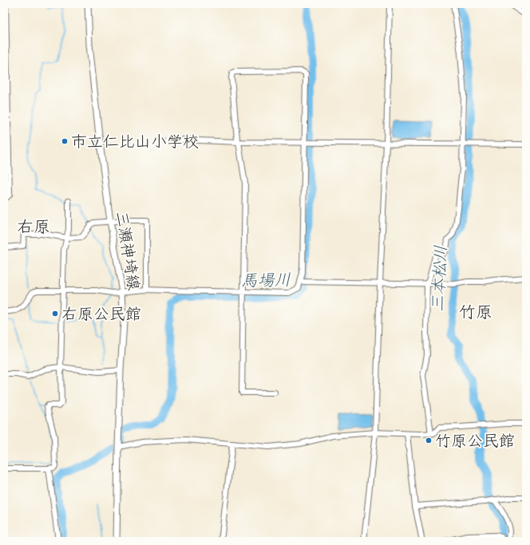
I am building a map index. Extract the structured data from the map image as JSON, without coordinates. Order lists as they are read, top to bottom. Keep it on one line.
{"streets":{"main road":["三瀬神埼線"]},"districts":["右原","竹原"],"water":["三本松川","馬場川"],"places":["市立仁比山小学校","右原公民館","竹原公民館"]}
